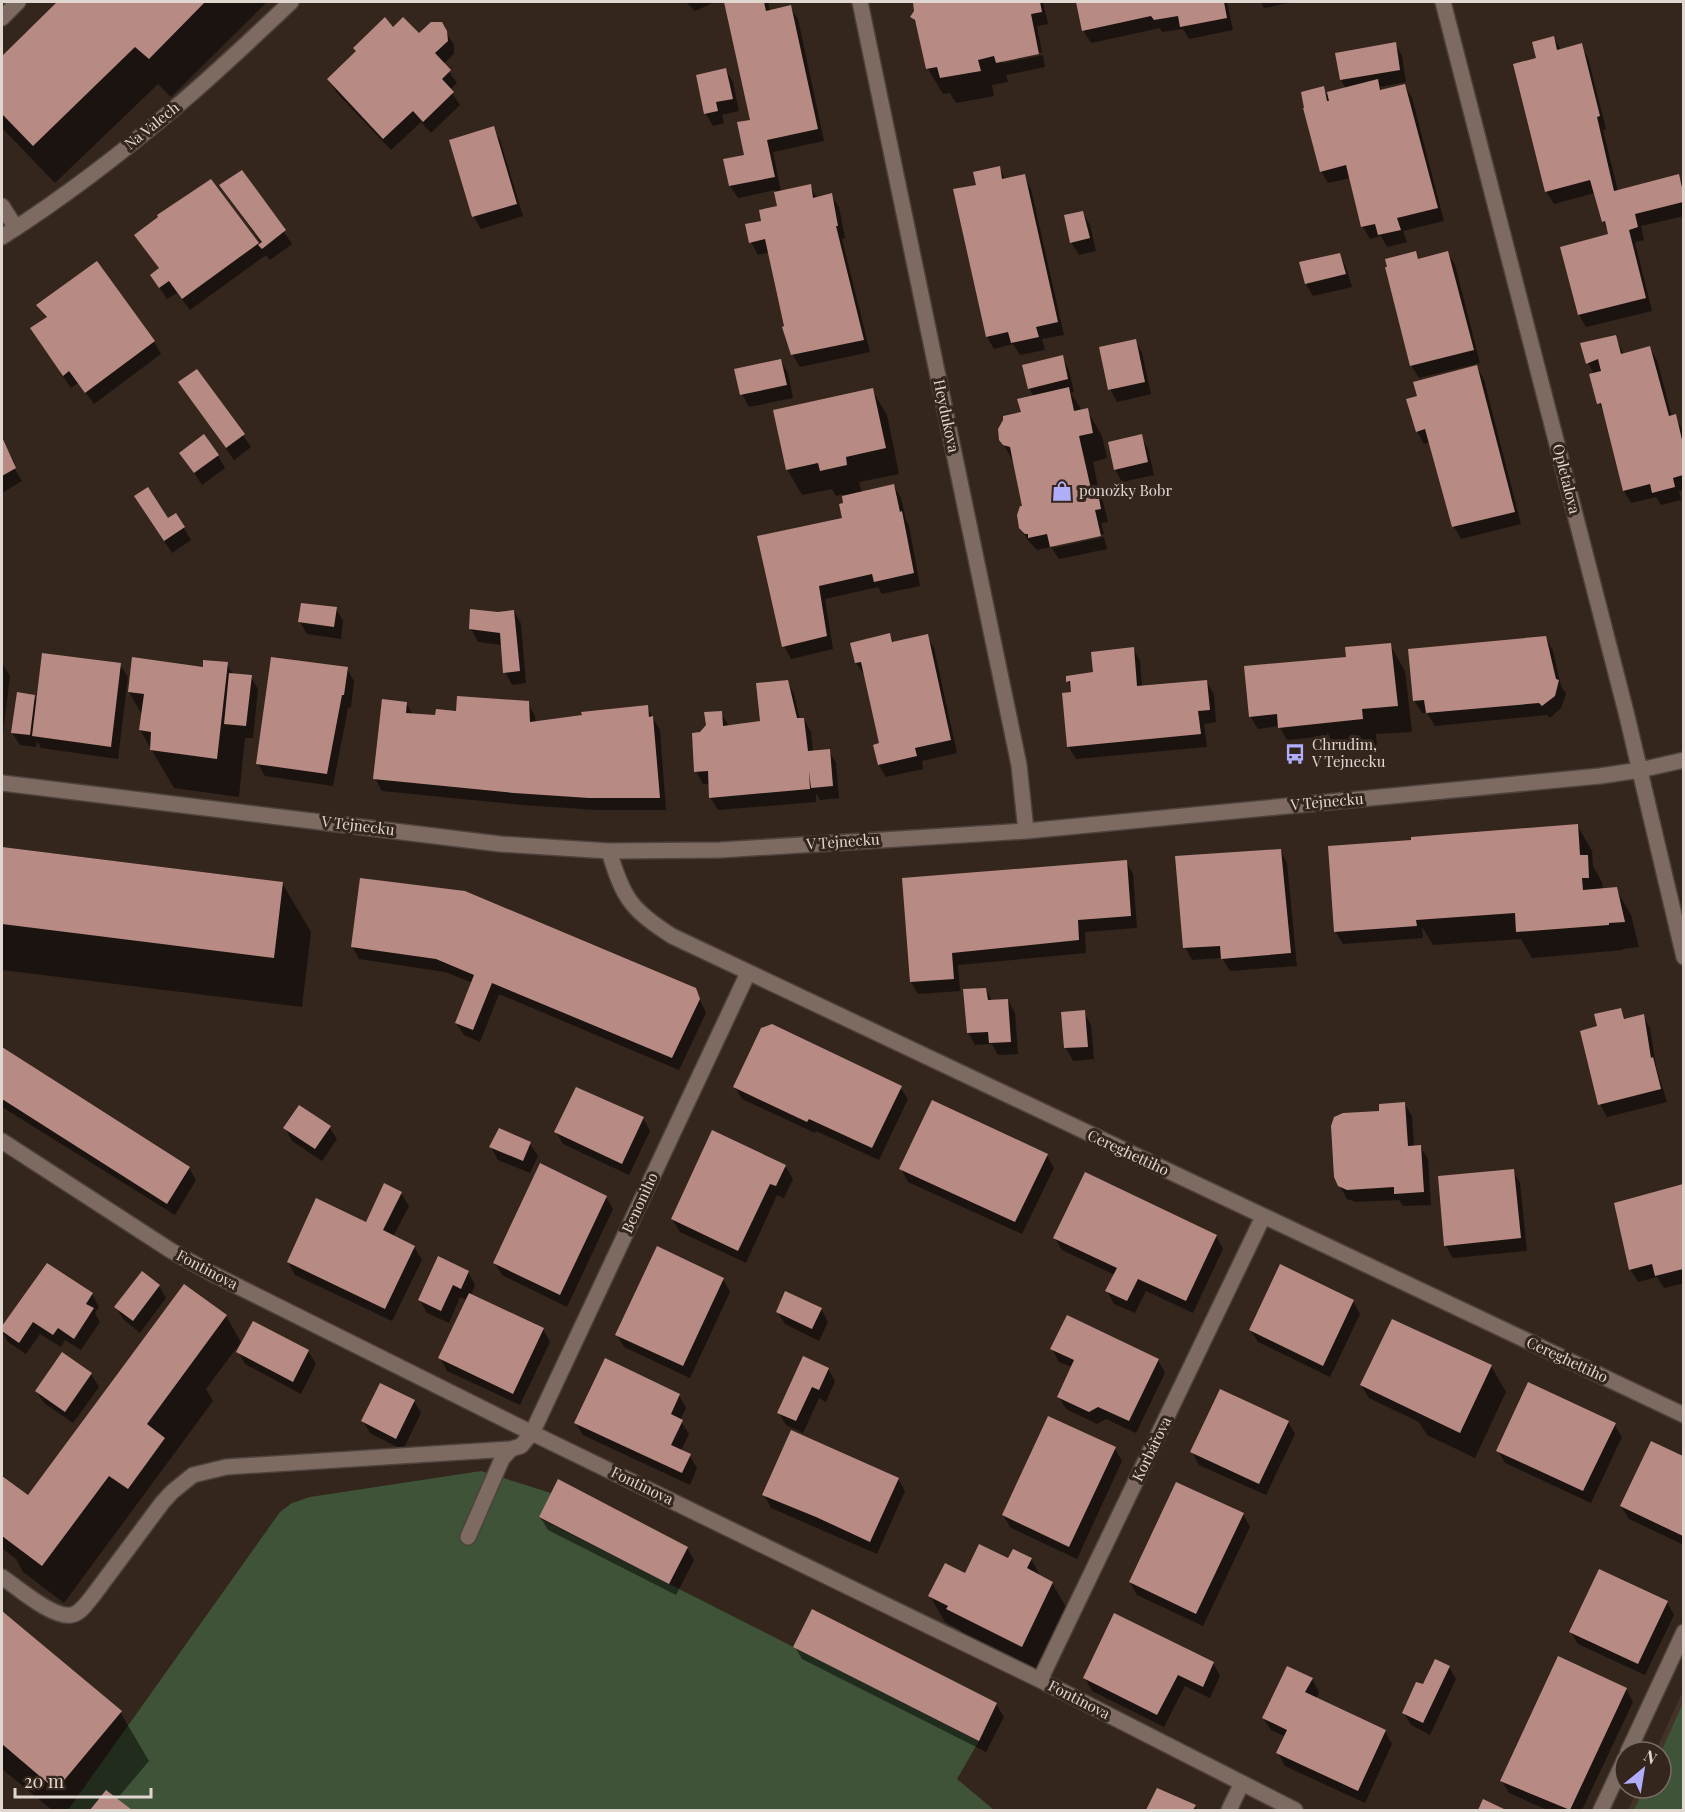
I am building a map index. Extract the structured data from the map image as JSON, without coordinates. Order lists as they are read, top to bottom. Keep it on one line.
{"streets":{"street":["Na Valech","Heydukova","Opletalova","V Tejnecku","Cereghettiho","Benoniho","Fontinova","Korbářova"]},"crossings":[["Heydukova","V Tejnecku"],["Opletalova","V Tejnecku"],["V Tejnecku","Cereghettiho"],["Cereghettiho","Benoniho"],["Cereghettiho","Korbářova"],["Benoniho","Fontinova"],["Fontinova","Korbářova"]],"places":{"shop":["ponožky Bobr"],"bus stop":["Chrudim, V Tejnecku"]},"scale_bar":"20 m","north":"top right"}
